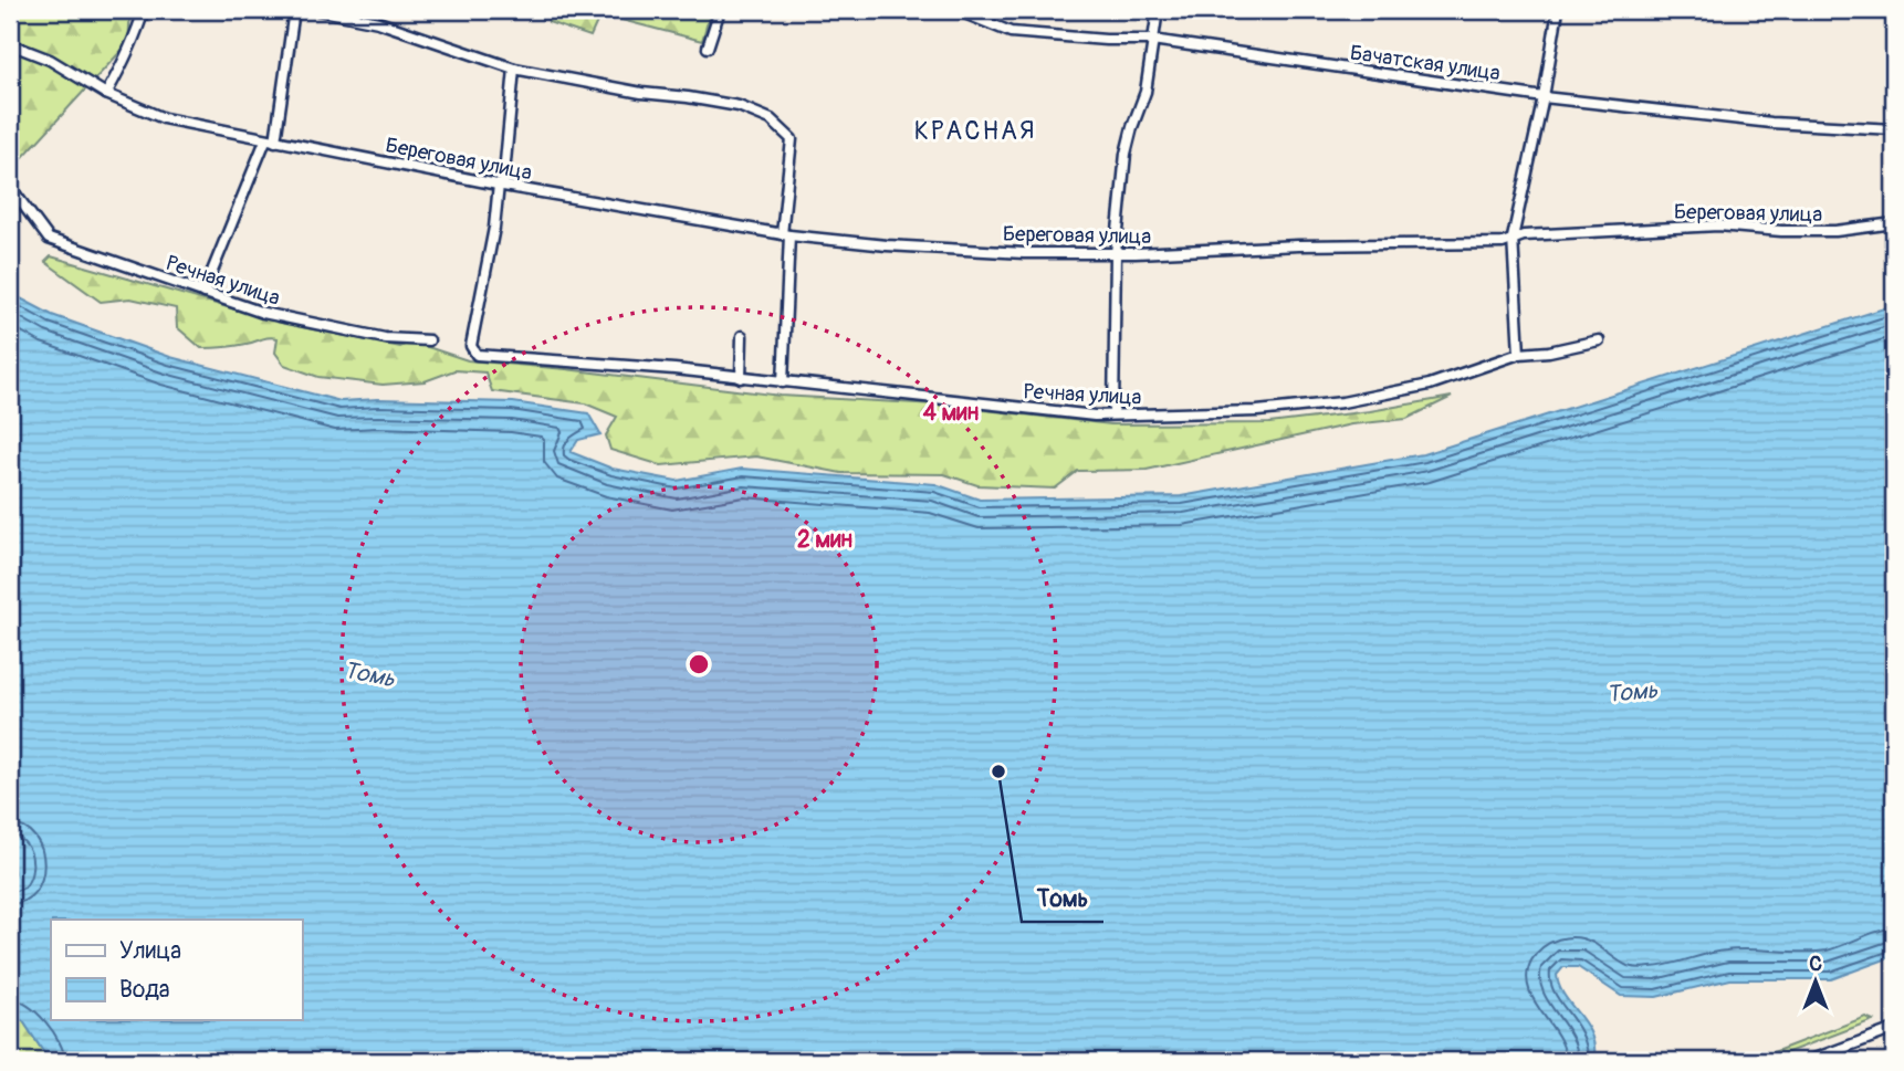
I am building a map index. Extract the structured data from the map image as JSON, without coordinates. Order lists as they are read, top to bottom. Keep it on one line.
{"streets":{"street":["Бачатская улица","Береговая улица","Речная улица"]},"crossings":[["Береговая улица","Речная улица"]],"districts":["КРАСНАЯ"],"water":["Томь"],"places":["Томь"],"legend":["Улица","Вода"],"north":"top","rings":["4 мин","2 мин"]}
